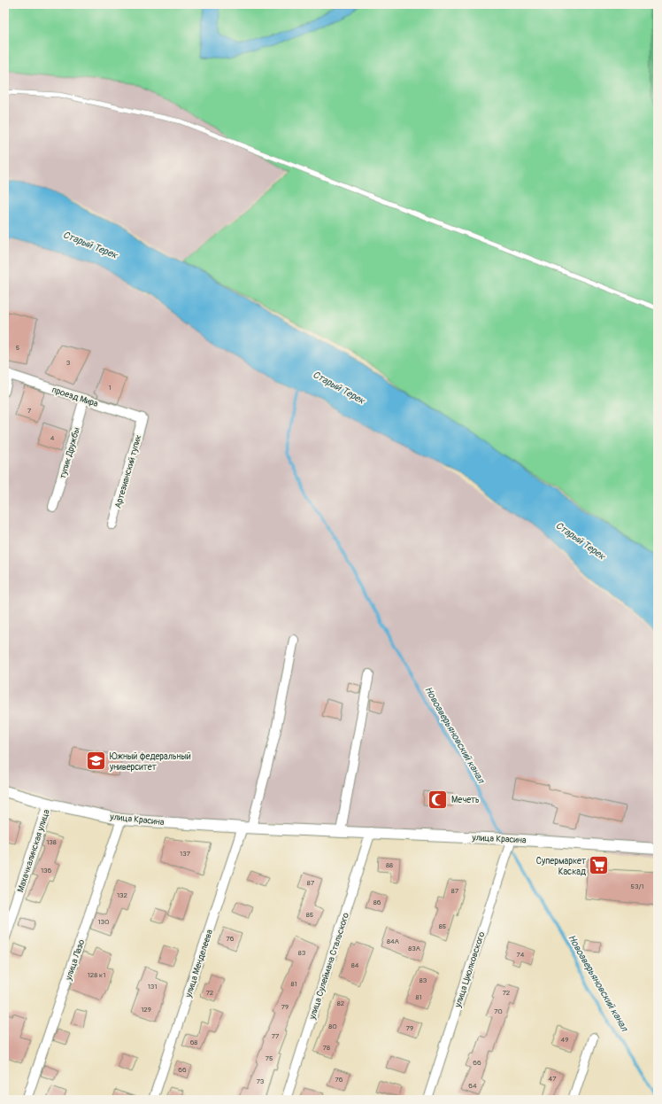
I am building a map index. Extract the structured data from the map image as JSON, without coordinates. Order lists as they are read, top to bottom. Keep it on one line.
{"streets":{"street":["проезд Мира","тупик Дружбы","Артезианский тупик","улица Красина","Махачкалинская улица","улица Лазо","улица Менделеева","улица Сулеймана Стальского","улица Циолковского"]},"crossings":[["проезд Мира","тупик Дружбы"],["проезд Мира","Артезианский тупик"],["улица Красина","Махачкалинская улица"],["улица Красина","улица Лазо"],["улица Красина","улица Менделеева"],["улица Красина","улица Сулеймана Стальского"],["улица Красина","улица Циолковского"]],"water":["Старый Терек","Новоаверьяновский канал"],"places":{"school or university":["Южный федеральный университет"],"mosque":["Мечеть"],"supermarket":["Супермаркет Каскад"]},"house_numbers":["5","3","1","7","4","138","137","88","136","87","53/1","87","132","86","85","130","85","76","84А","83А","83","74","84","128 к1","83","81","131","72","72","81","82","79","129","70","80","79","77","49","68","78","75","66","66","47","76","73","64"]}
